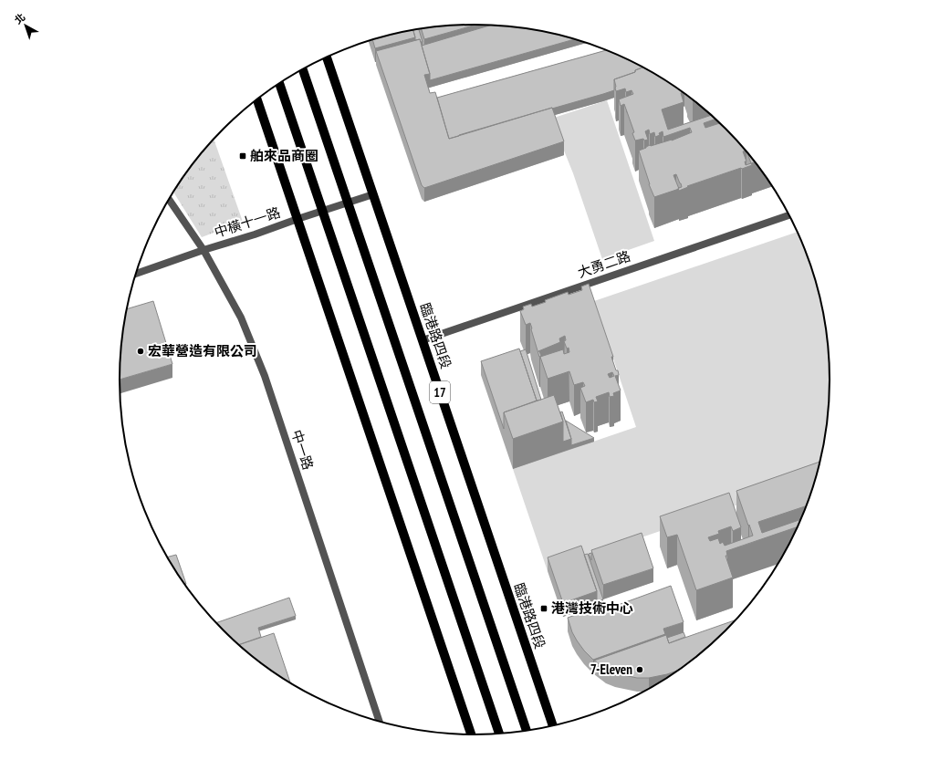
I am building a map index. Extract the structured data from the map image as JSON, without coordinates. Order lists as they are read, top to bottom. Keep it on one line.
{"streets":{"main road":["臨港路四段","17"],"street":["中橫十一路","大勇二路","中一路"]},"crossings":[["中橫十一路","臨港路四段"],["中橫十一路","17"],["中橫十一路","中一路"],["大勇二路","臨港路四段"]],"places":{"transit":["舶來品商圈","港灣技術中心"],"other":["宏華營造有限公司","7-Eleven"]},"north":"top left"}
